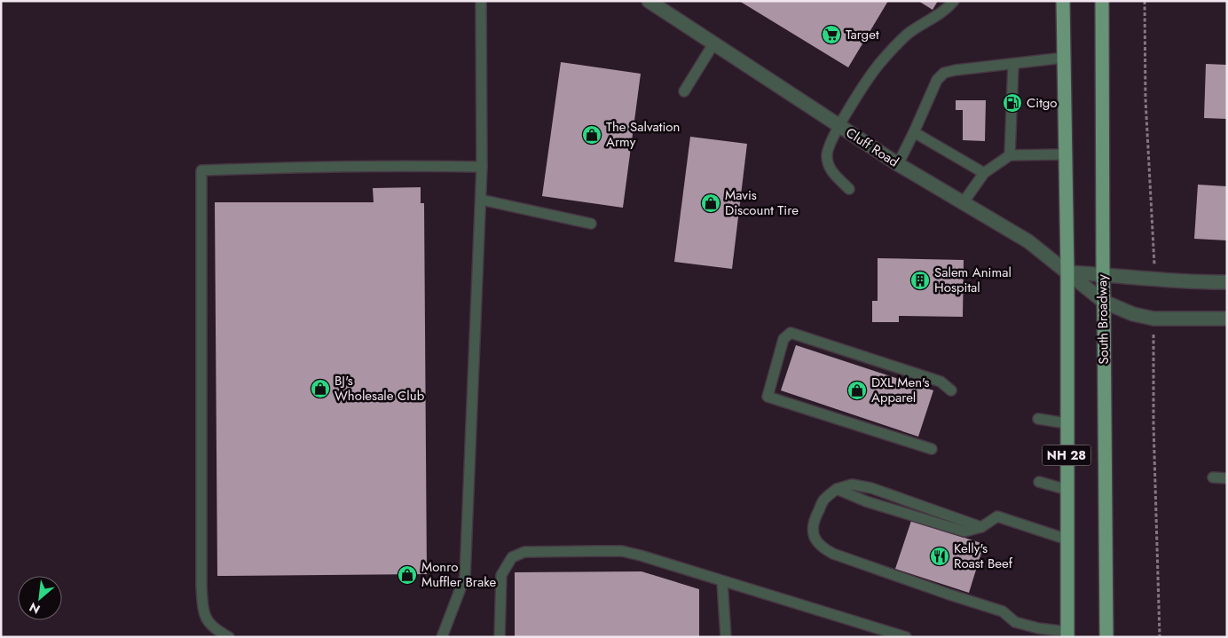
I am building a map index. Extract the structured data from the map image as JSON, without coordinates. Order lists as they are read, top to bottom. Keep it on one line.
{"streets":{"main road":["South Broadway","NH 28"],"street":["Cluff Road"]},"crossings":[["Cluff Road","South Broadway"],["Cluff Road","NH 28"]],"places":{"supermarket":["Target"],"fuel station":["Citgo"],"shop":["The Salvation Army","Mavis Discount Tire","BJ's Wholesale Club","DXL Men's Apparel","Monro Muffler Brake"],"building":["Salem Animal Hospital"],"restaurant":["Kelly's Roast Beef"]},"north":"bottom left"}
